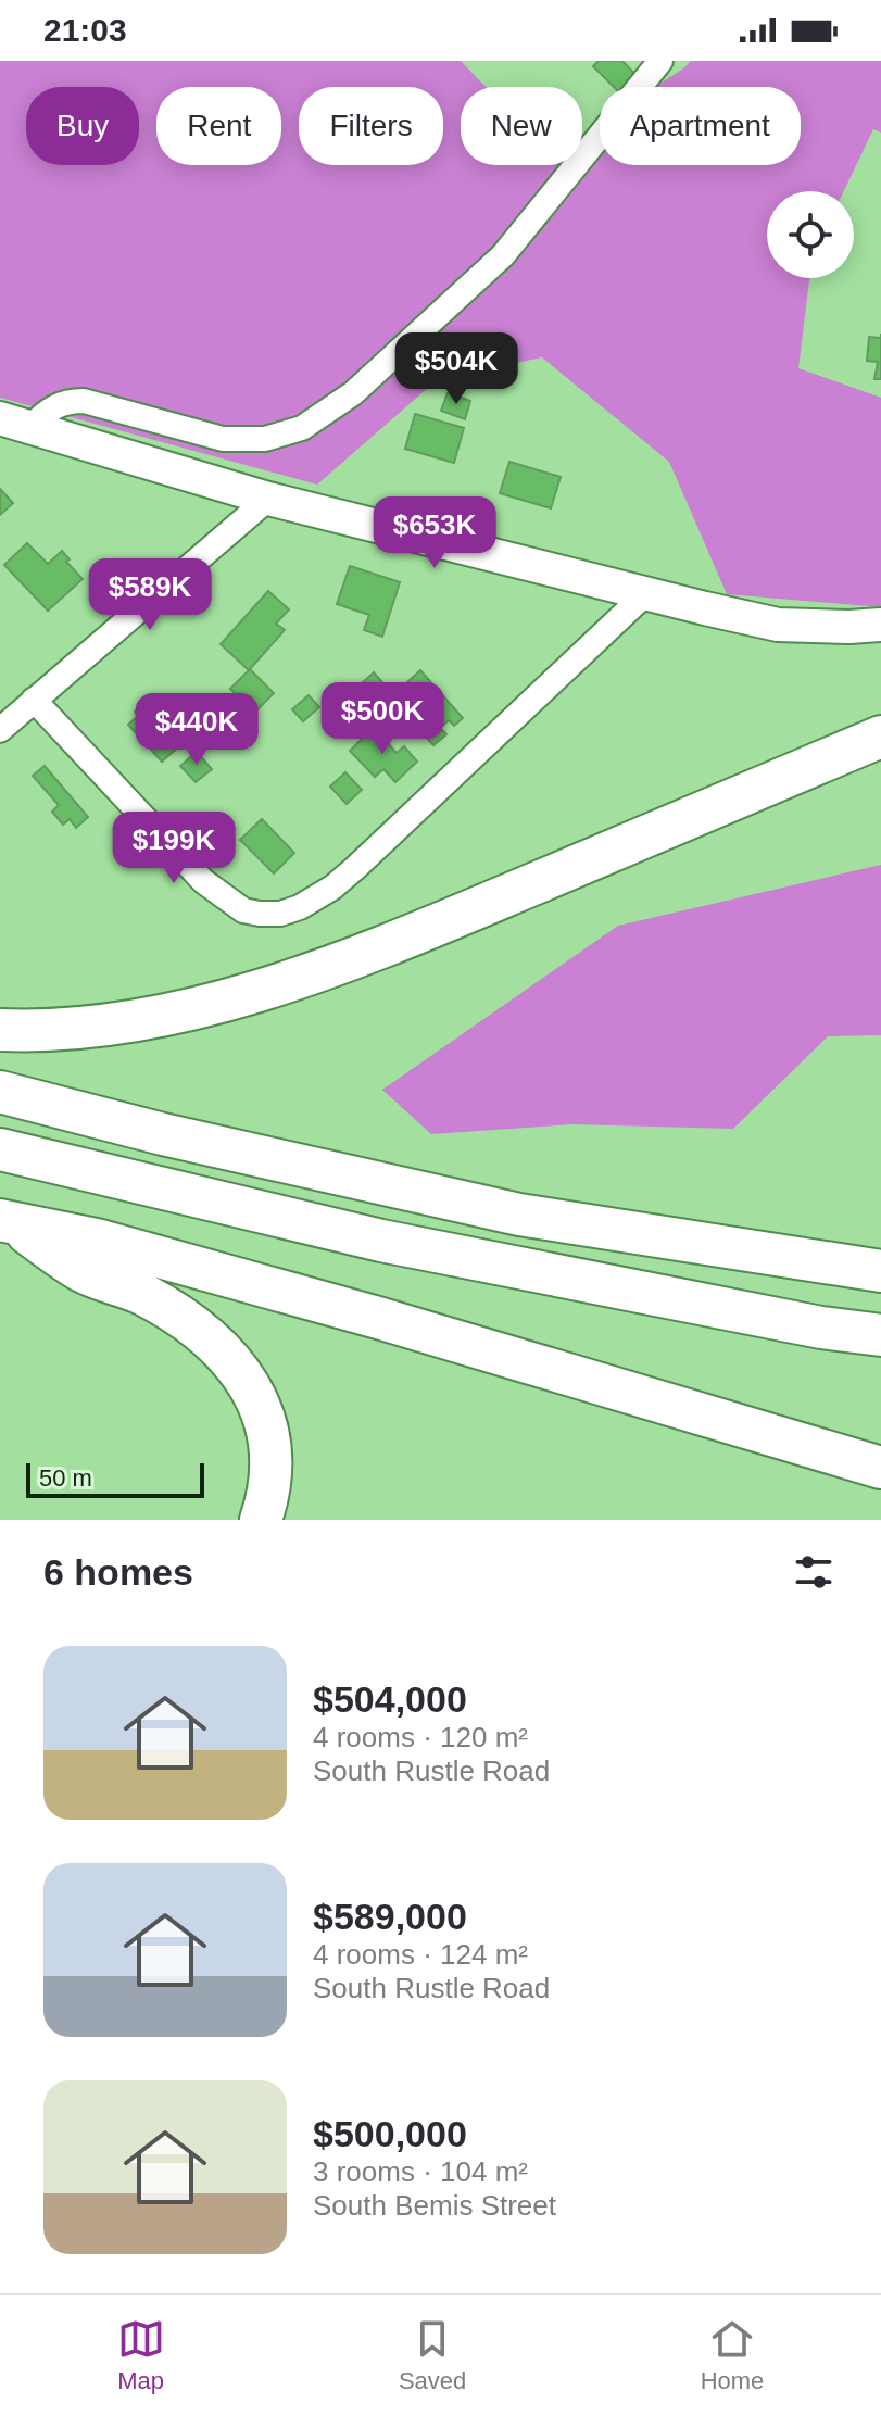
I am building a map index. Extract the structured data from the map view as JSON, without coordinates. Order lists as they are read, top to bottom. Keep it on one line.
{"scale_bar":"50 m","page":{"status":"21:03","chip":["Buy","Rent","Filters","New","Apartment"],"price":["$504K","$653K","$589K","$500K","$440K","$199K"],"scale":"50 m","heading":"6 homes","list":[{"name":"$504,000","note":"4 rooms · 120 m² · South Rustle Road"},{"name":"$589,000","note":"4 rooms · 124 m² · South Rustle Road"},{"name":"$500,000","note":"3 rooms · 104 m² · South Bemis Street"}],"tabs":["Map","Saved","Home"]}}
